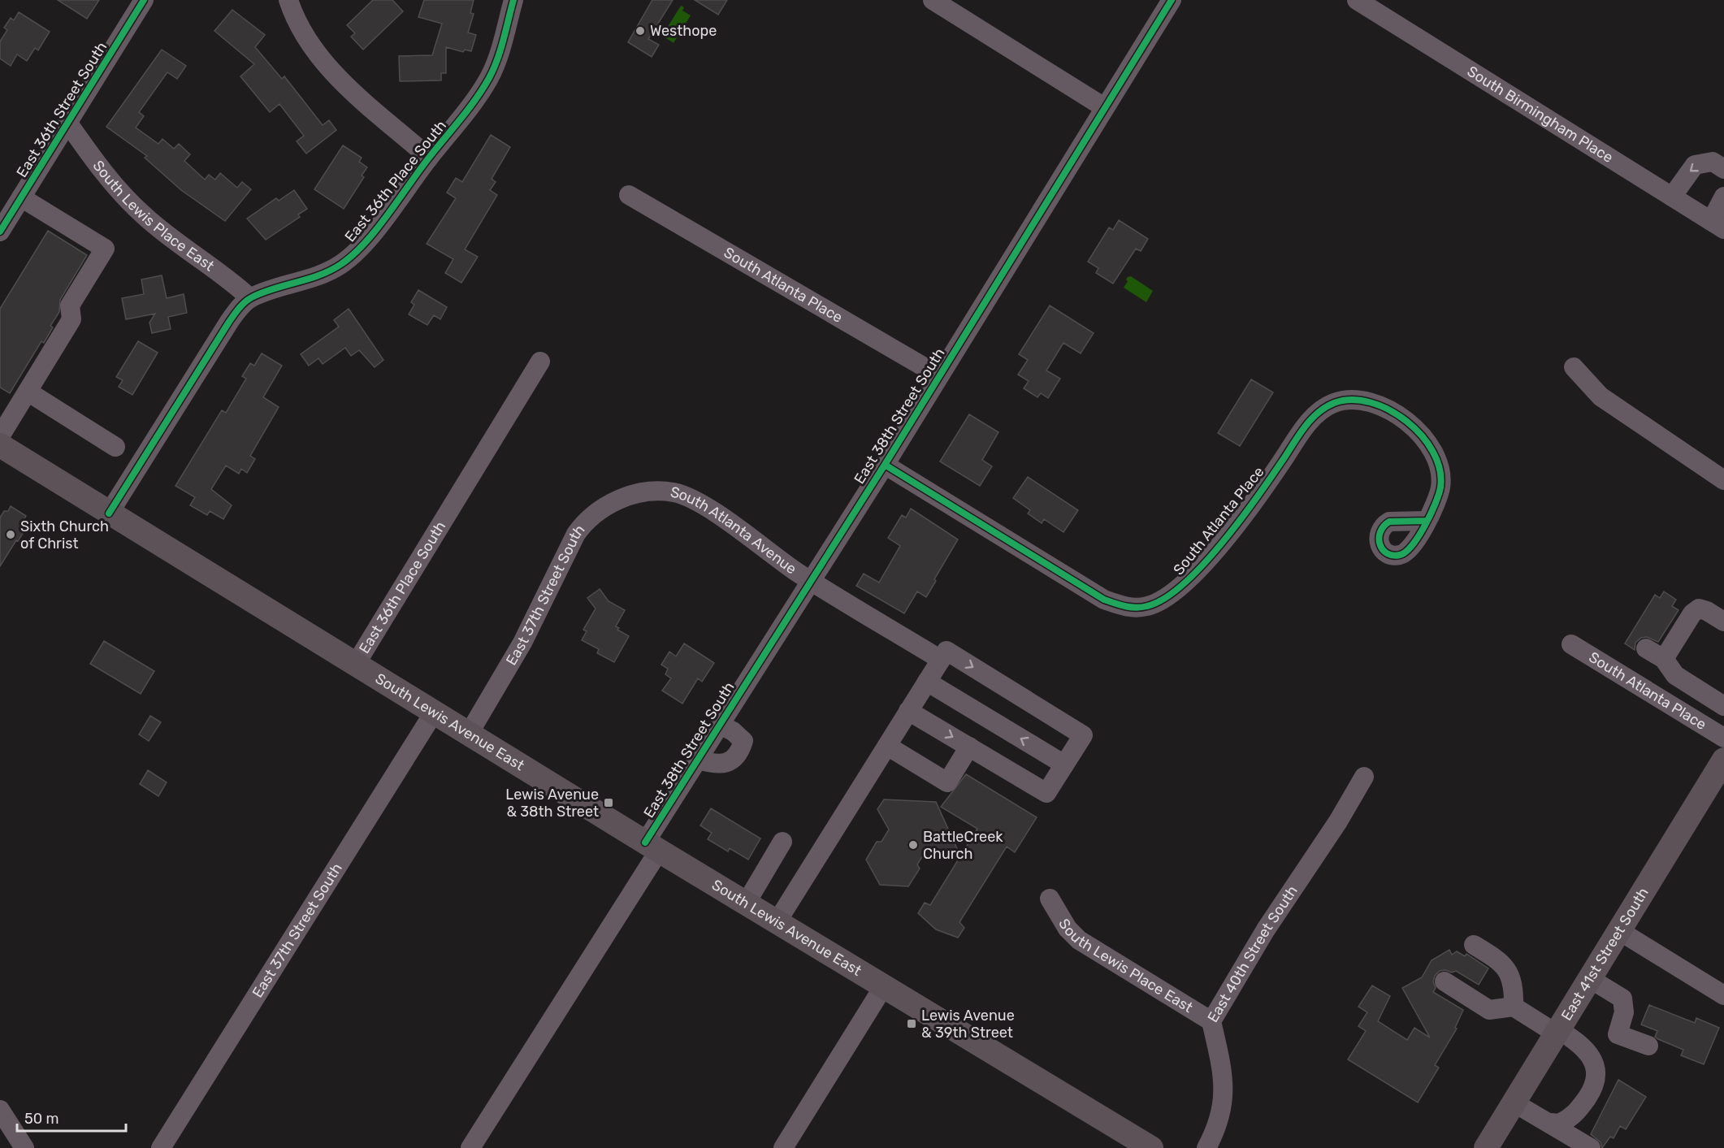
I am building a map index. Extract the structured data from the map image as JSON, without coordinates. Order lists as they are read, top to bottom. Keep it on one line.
{"streets":{"main road":["South Lewis Avenue East","East 41st Street South"],"street":["East 36th Street South","South Birmingham Place","East 36th Place South","South Lewis Place East","South Atlanta Place","East 38th Street South","South Atlanta Avenue","East 37th Street South","East 40th Street South"]},"crossings":[["East 36th Street South","South Lewis Place East"],["East 36th Place South","South Lewis Place East"],["East 36th Place South","South Lewis Avenue East"],["South Lewis Place East","East 40th Street South"],["South Atlanta Place","East 38th Street South"],["East 38th Street South","South Atlanta Avenue"],["East 38th Street South","South Lewis Avenue East"],["South Atlanta Avenue","East 37th Street South"],["East 37th Street South","South Lewis Avenue East"]],"places":{"other":["Westhope","Sixth Church of Christ","BattleCreek Church"],"transit":["Lewis Avenue & 38th Street","Lewis Avenue & 39th Street"]},"scale_bar":"50 m"}
